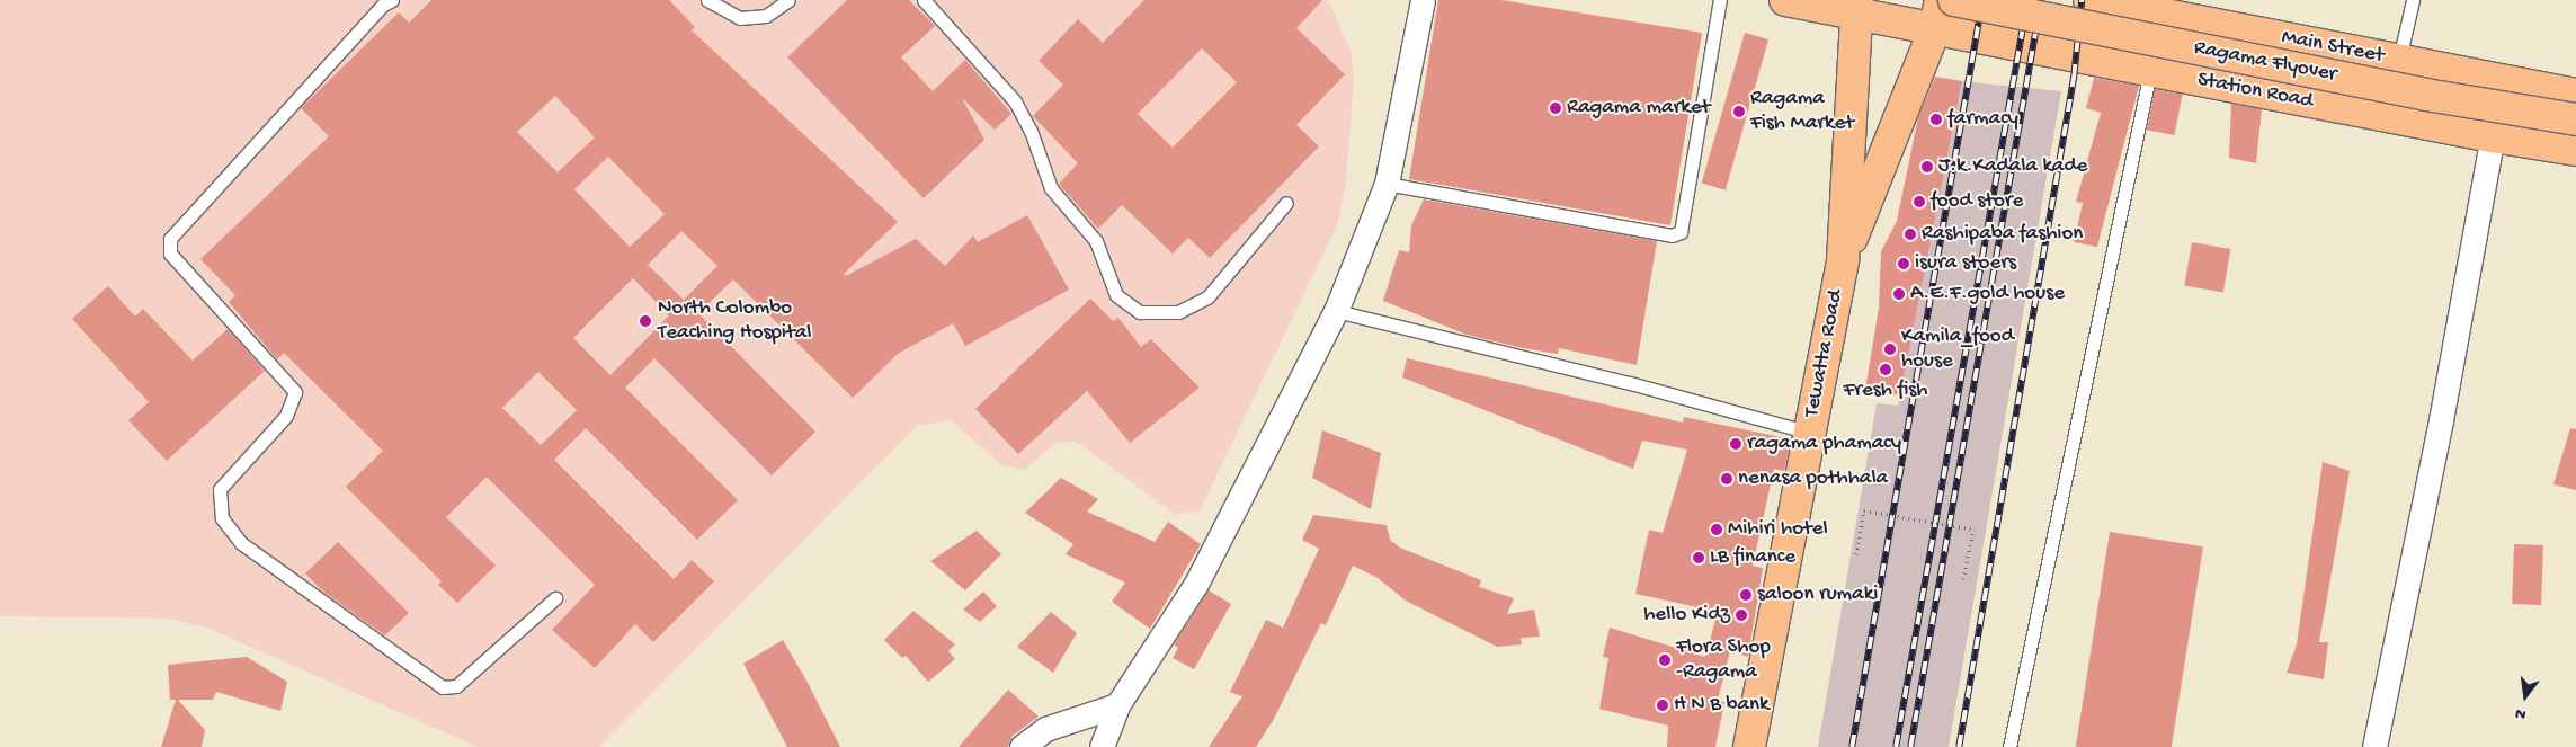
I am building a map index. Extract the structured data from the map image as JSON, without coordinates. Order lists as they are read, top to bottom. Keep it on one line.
{"streets":{"main road":["Main Street","Ragama Flyover","Station Road","Tewatta Road"]},"crossings":[["Station Road","Tewatta Road"]],"places":["Ragama market","Ragama Fish Market","farmacy","J.k.Kadala kade","food store","Rashipaba fashion","isura stoers","A.E.F.gold house","North Colombo Teaching Hospital","Kamila_food house","Fresh fish","ragama phamacy","nenasa pothhala","Mihiri hotel","LB finance","saloon rumaki","hello Kidz","Flora Shop -Ragama","H N B bank"],"north":"bottom"}
